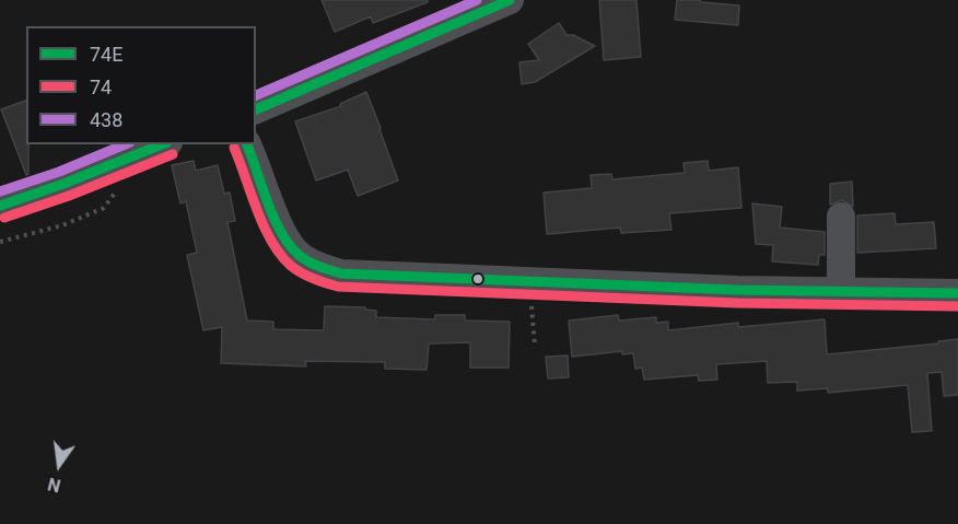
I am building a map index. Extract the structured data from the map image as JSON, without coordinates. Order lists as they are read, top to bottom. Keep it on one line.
{"lines":["transit line 74E","transit line 438","transit line 74"],"legend":["74E","74","438"],"north":"bottom"}
